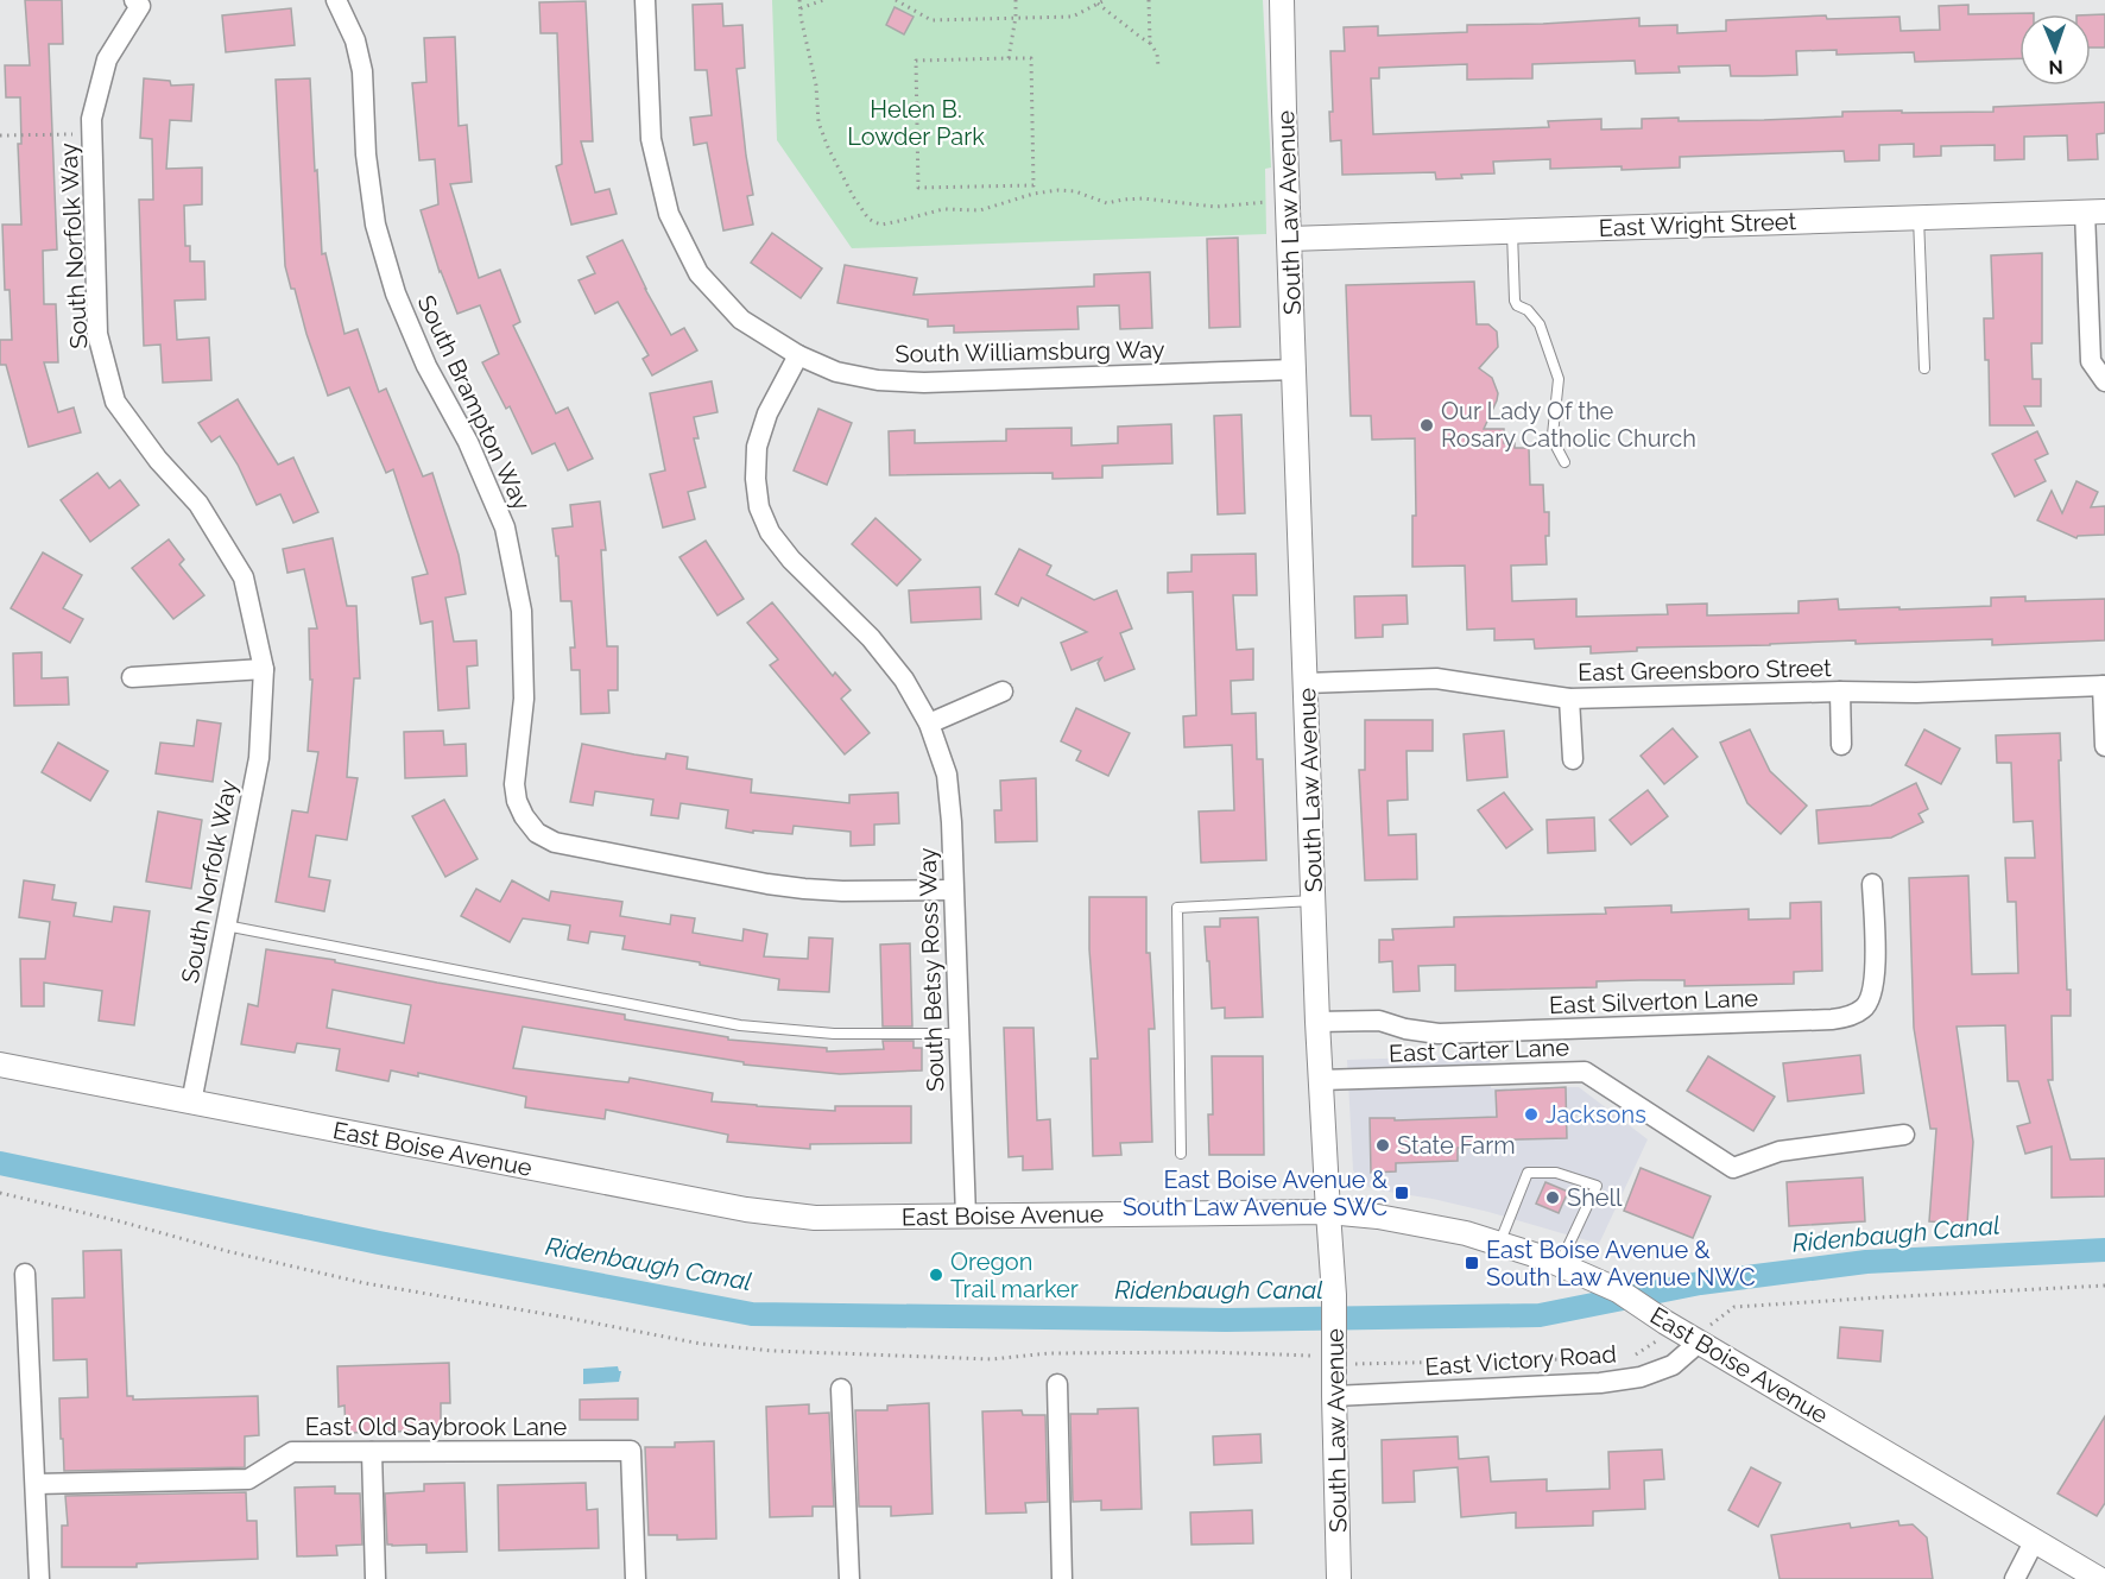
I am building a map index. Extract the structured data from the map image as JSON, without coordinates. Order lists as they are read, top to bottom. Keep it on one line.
{"streets":{"street":["South Law Avenue","East Wright Street","South Norfolk Way","South Williamsburg Way","South Brampton Way","East Greensboro Street","South Betsy Ross Way","East Silverton Lane","East Carter Lane","East Boise Avenue","East Victory Road","East Old Saybrook Lane"]},"crossings":[["South Law Avenue","East Wright Street"],["South Law Avenue","South Williamsburg Way"],["South Law Avenue","East Greensboro Street"],["South Law Avenue","East Silverton Lane"],["South Law Avenue","East Carter Lane"],["South Law Avenue","East Boise Avenue"],["South Law Avenue","East Victory Road"],["South Norfolk Way","East Boise Avenue"],["South Williamsburg Way","South Betsy Ross Way"],["South Brampton Way","South Betsy Ross Way"],["South Betsy Ross Way","East Boise Avenue"],["East Boise Avenue","East Victory Road"]],"water":["Ridenbaugh Canal"],"parks":["Helen B. Lowder Park"],"places":{"other":["Our Lady Of the Rosary Catholic Church","Jacksons","State Farm","Shell","Oregon Trail marker"],"transit":["East Boise Avenue & South Law Avenue SWC","East Boise Avenue & South Law Avenue NWC"]},"north":"bottom"}
